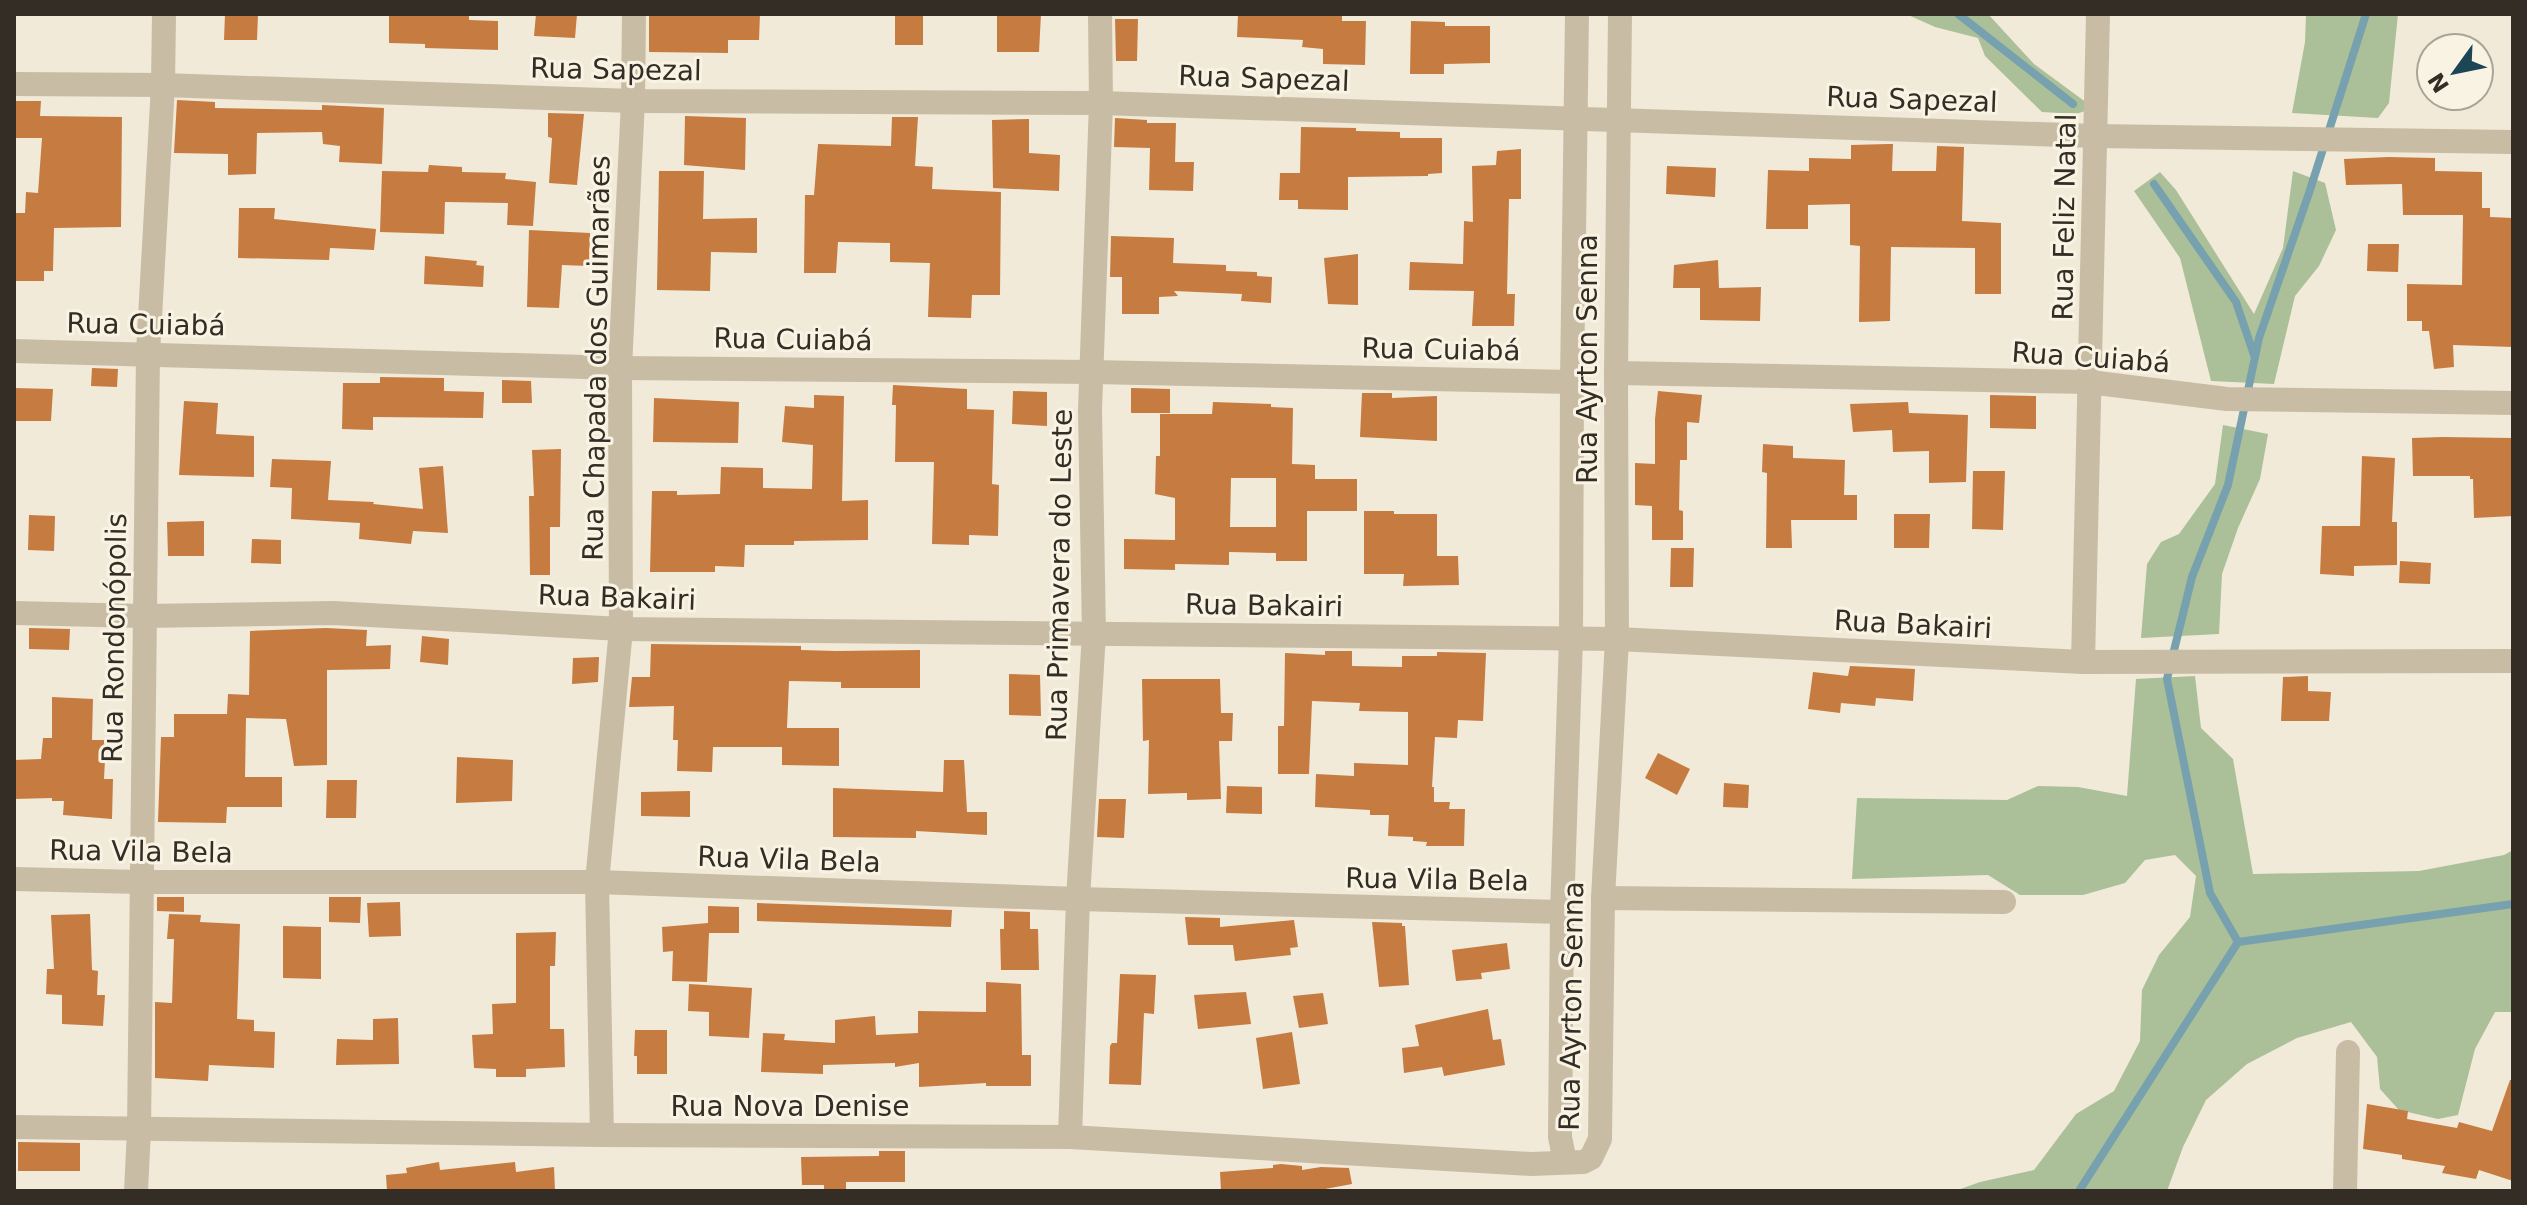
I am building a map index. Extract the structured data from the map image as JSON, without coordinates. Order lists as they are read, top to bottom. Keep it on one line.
{"streets":{"street":["Rua Sapezal","Rua Feliz Natal","Rua Cuiabá","Rua Chapada dos Guimarães","Rua Ayrton Senna","Rua Primavera do Leste","Rua Bakairi","Rua Rondonópolis","Rua Vila Bela","Rua Nova Denise"]},"crossings":[["Rua Sapezal","Rua Feliz Natal"],["Rua Sapezal","Rua Chapada dos Guimarães"],["Rua Sapezal","Rua Ayrton Senna"],["Rua Sapezal","Rua Primavera do Leste"],["Rua Sapezal","Rua Rondonópolis"],["Rua Feliz Natal","Rua Cuiabá"],["Rua Feliz Natal","Rua Bakairi"],["Rua Cuiabá","Rua Chapada dos Guimarães"],["Rua Cuiabá","Rua Ayrton Senna"],["Rua Cuiabá","Rua Primavera do Leste"],["Rua Cuiabá","Rua Rondonópolis"],["Rua Chapada dos Guimarães","Rua Bakairi"],["Rua Chapada dos Guimarães","Rua Vila Bela"],["Rua Chapada dos Guimarães","Rua Nova Denise"],["Rua Ayrton Senna","Rua Bakairi"],["Rua Ayrton Senna","Rua Vila Bela"],["Rua Ayrton Senna","Rua Nova Denise"],["Rua Primavera do Leste","Rua Bakairi"],["Rua Primavera do Leste","Rua Vila Bela"],["Rua Primavera do Leste","Rua Nova Denise"],["Rua Bakairi","Rua Rondonópolis"],["Rua Rondonópolis","Rua Vila Bela"],["Rua Rondonópolis","Rua Nova Denise"]],"north":"bottom left"}
